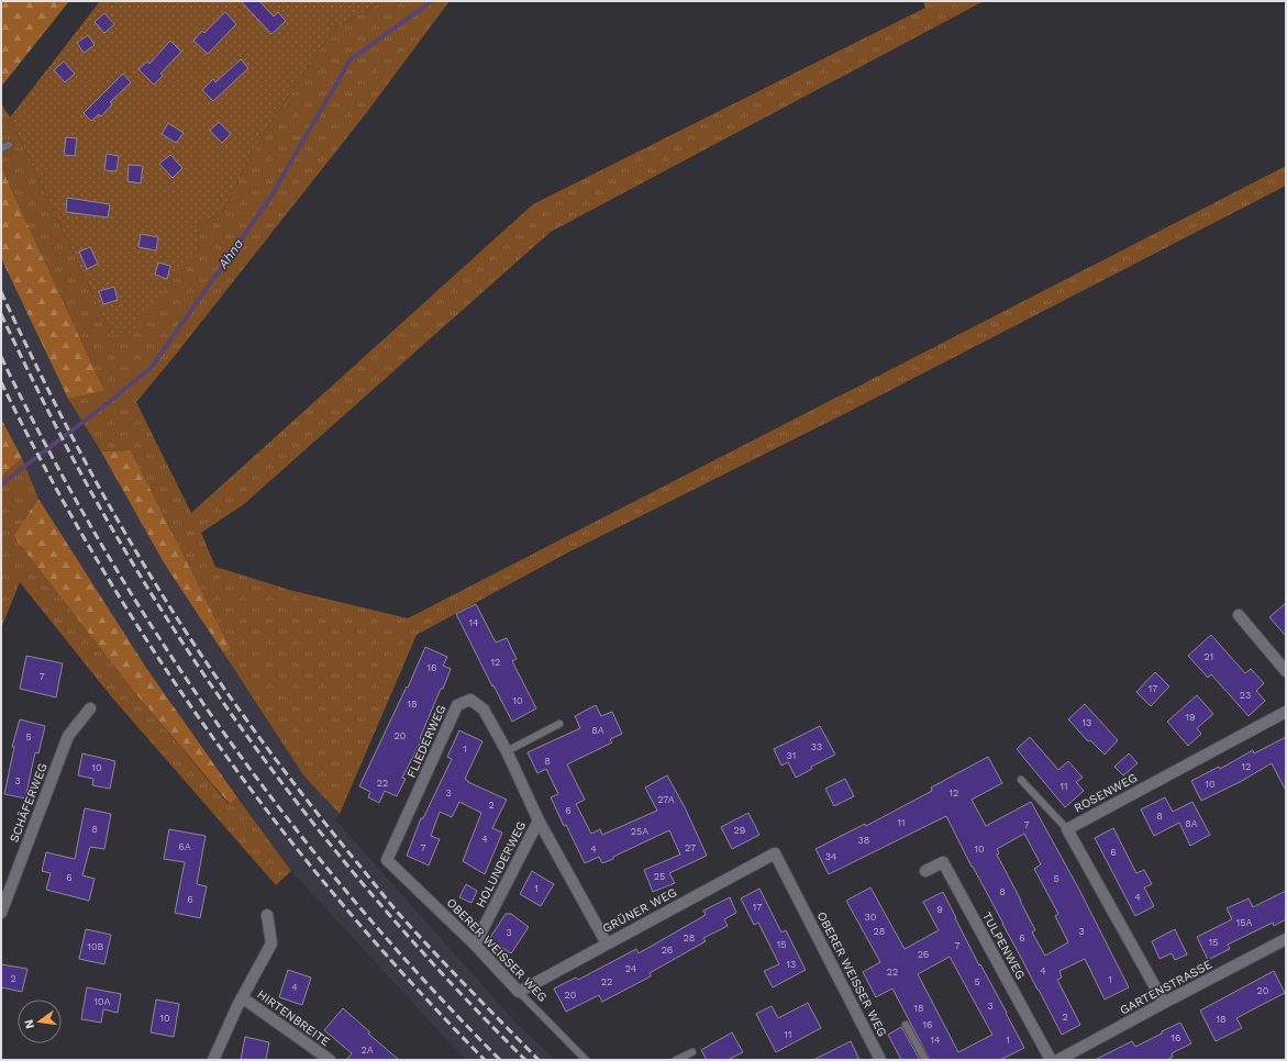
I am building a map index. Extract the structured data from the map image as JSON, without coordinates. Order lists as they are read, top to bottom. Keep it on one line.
{"streets":{"street":["FLIEDERWEG","ROSENWEG","SCHÄFERWEG","HOLUNDERWEG","GRÜNER WEG","TULPENWEG","OBERER WEISSER WEG","GARTENSTRASSE","HIRTENBREITE"]},"crossings":[["FLIEDERWEG","HOLUNDERWEG"],["FLIEDERWEG","GRÜNER WEG"],["FLIEDERWEG","OBERER WEISSER WEG"],["ROSENWEG","GARTENSTRASSE"],["HOLUNDERWEG","OBERER WEISSER WEG"],["GRÜNER WEG","OBERER WEISSER WEG"]],"water":["Ahna"],"house_numbers":["14","21","12","16","7","17","23","10","18","19","13","8A","20","5","33","1","31","8","12","10","3","22","10","11","3","12","27A","2","6","8","11","8A","7","8","29","25A","4","38","6A","7","27","4","10","6","34","25","6","5","1","8","4","6","17","9","30","15A","28","3","3","28","6","15","15","7","10B","26","26","13","24","4","22","2","1","22","5","4","20","20","10A","3","18","2","10","18","16","11","16","14","1","2A"],"north":"left"}
